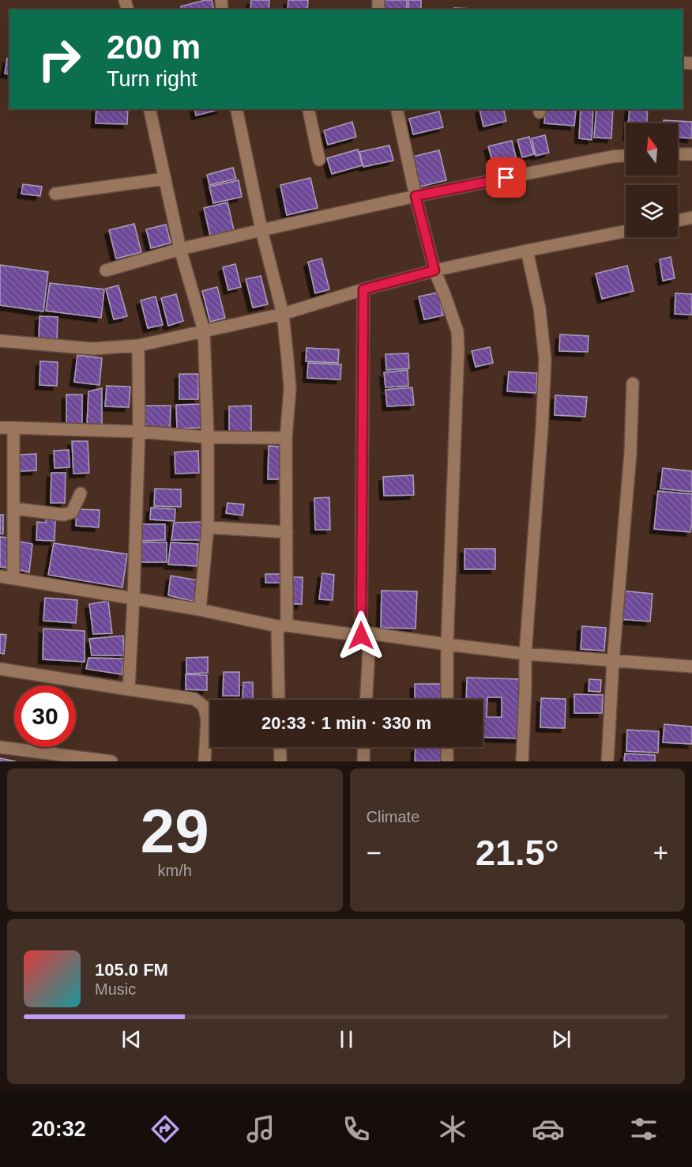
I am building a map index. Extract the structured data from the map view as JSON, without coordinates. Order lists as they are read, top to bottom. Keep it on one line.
{"north":"top","page":{"turn":["200 m","Turn right"],"limit":"30","trip":"20:33 · 1 min · 330 m","tile":[["29","km/h"],"Climate"],"heat":["−","21.5°","+"],"song":["105.0 FM","Music"],"tabs":"20:32"}}
